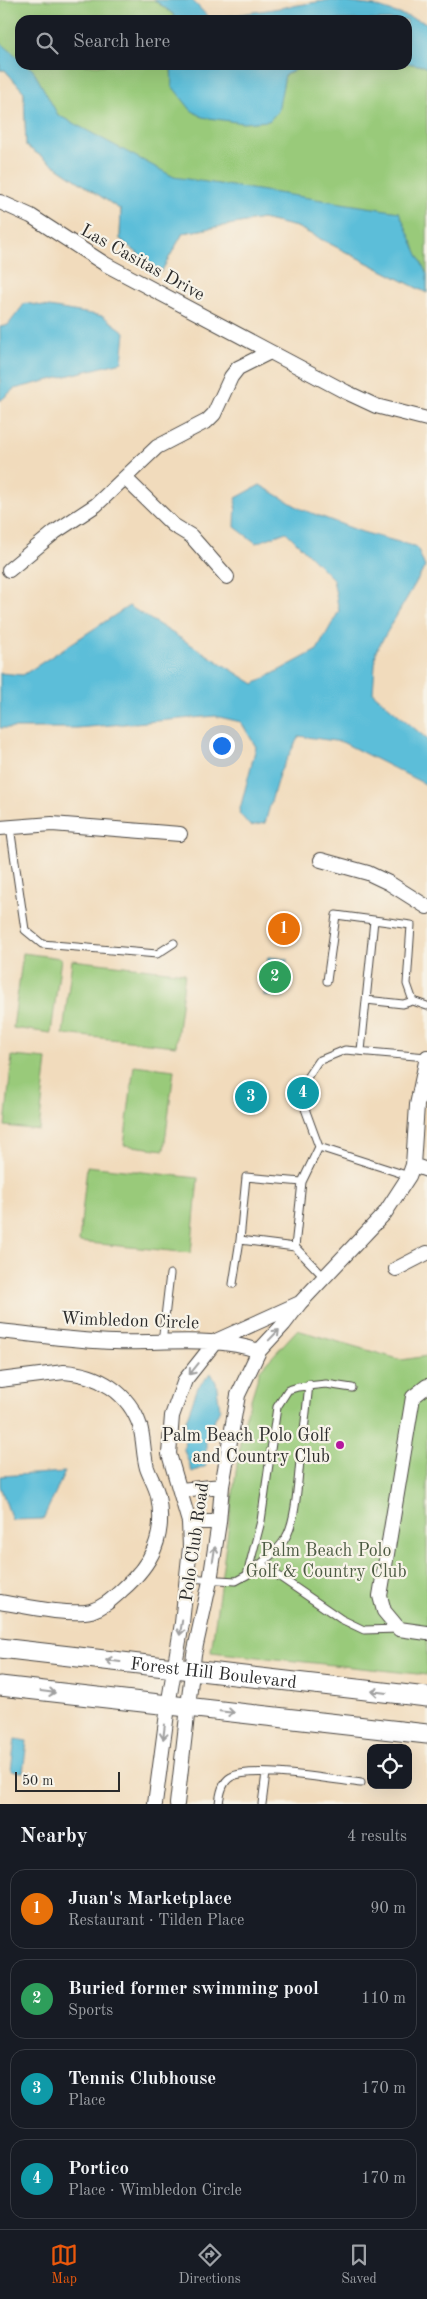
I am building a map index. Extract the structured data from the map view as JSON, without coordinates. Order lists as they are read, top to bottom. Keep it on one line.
{"streets":{"main road":["Forest Hill Boulevard"],"street":["Las Casitas Drive","Wimbledon Circle","Polo Club Road"]},"crossings":[["Wimbledon Circle","Polo Club Road"],["Polo Club Road","Forest Hill Boulevard"]],"parks":["Palm Beach Polo Golf & Country Club"],"places":["Palm Beach Polo Golf and Country Club"],"scale_bar":"50 m","page":{"search":"Search here","pins":["1","2","4","3"],"scale":"50 m","heading":["Nearby","4 results"],"list":[{"mark":"1","name":"Juan's Marketplace","note":"Restaurant · Tilden Place","value":"90 m"},{"mark":"2","name":"Buried former swimming pool","note":"Sports","value":"110 m"},{"mark":"3","name":"Tennis Clubhouse","note":"Place","value":"170 m"},{"mark":"4","name":"Portico","note":"Place · Wimbledon Circle","value":"170 m"}],"nav":["Map","Directions","Saved"]}}
